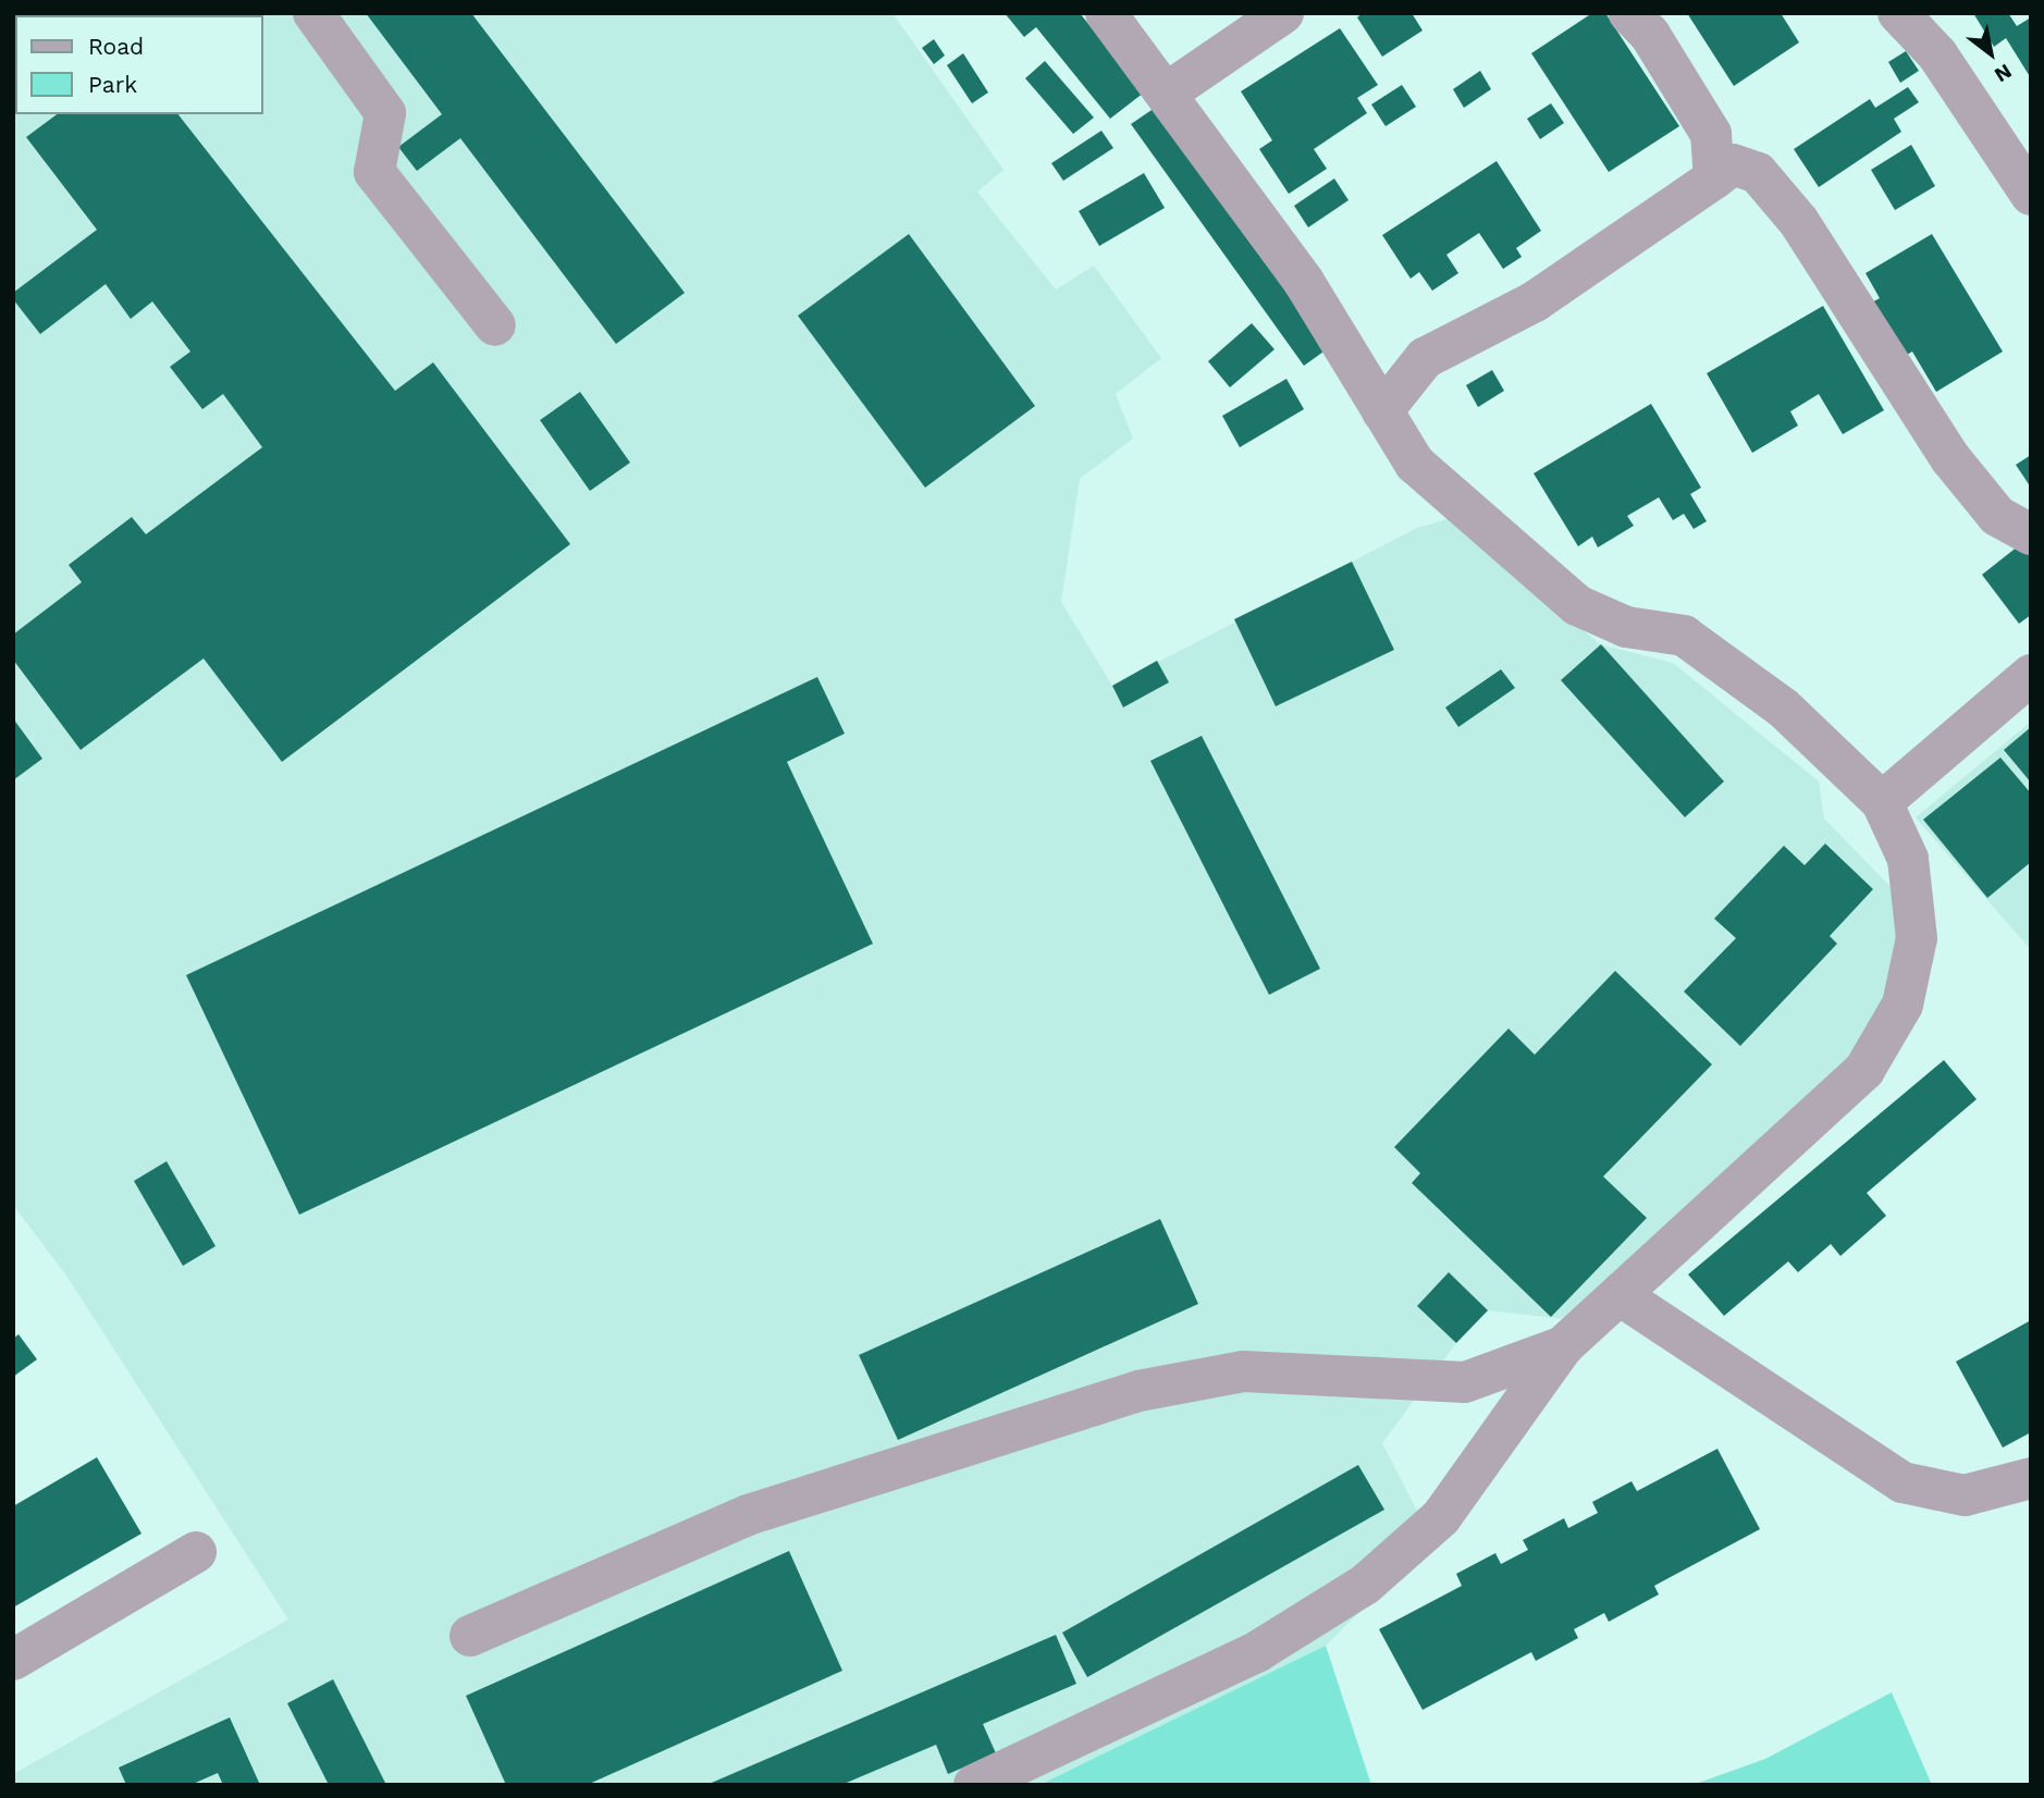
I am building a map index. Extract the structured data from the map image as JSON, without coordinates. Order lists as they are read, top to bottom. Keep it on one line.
{"legend":["Road","Park"],"north":"bottom right"}
